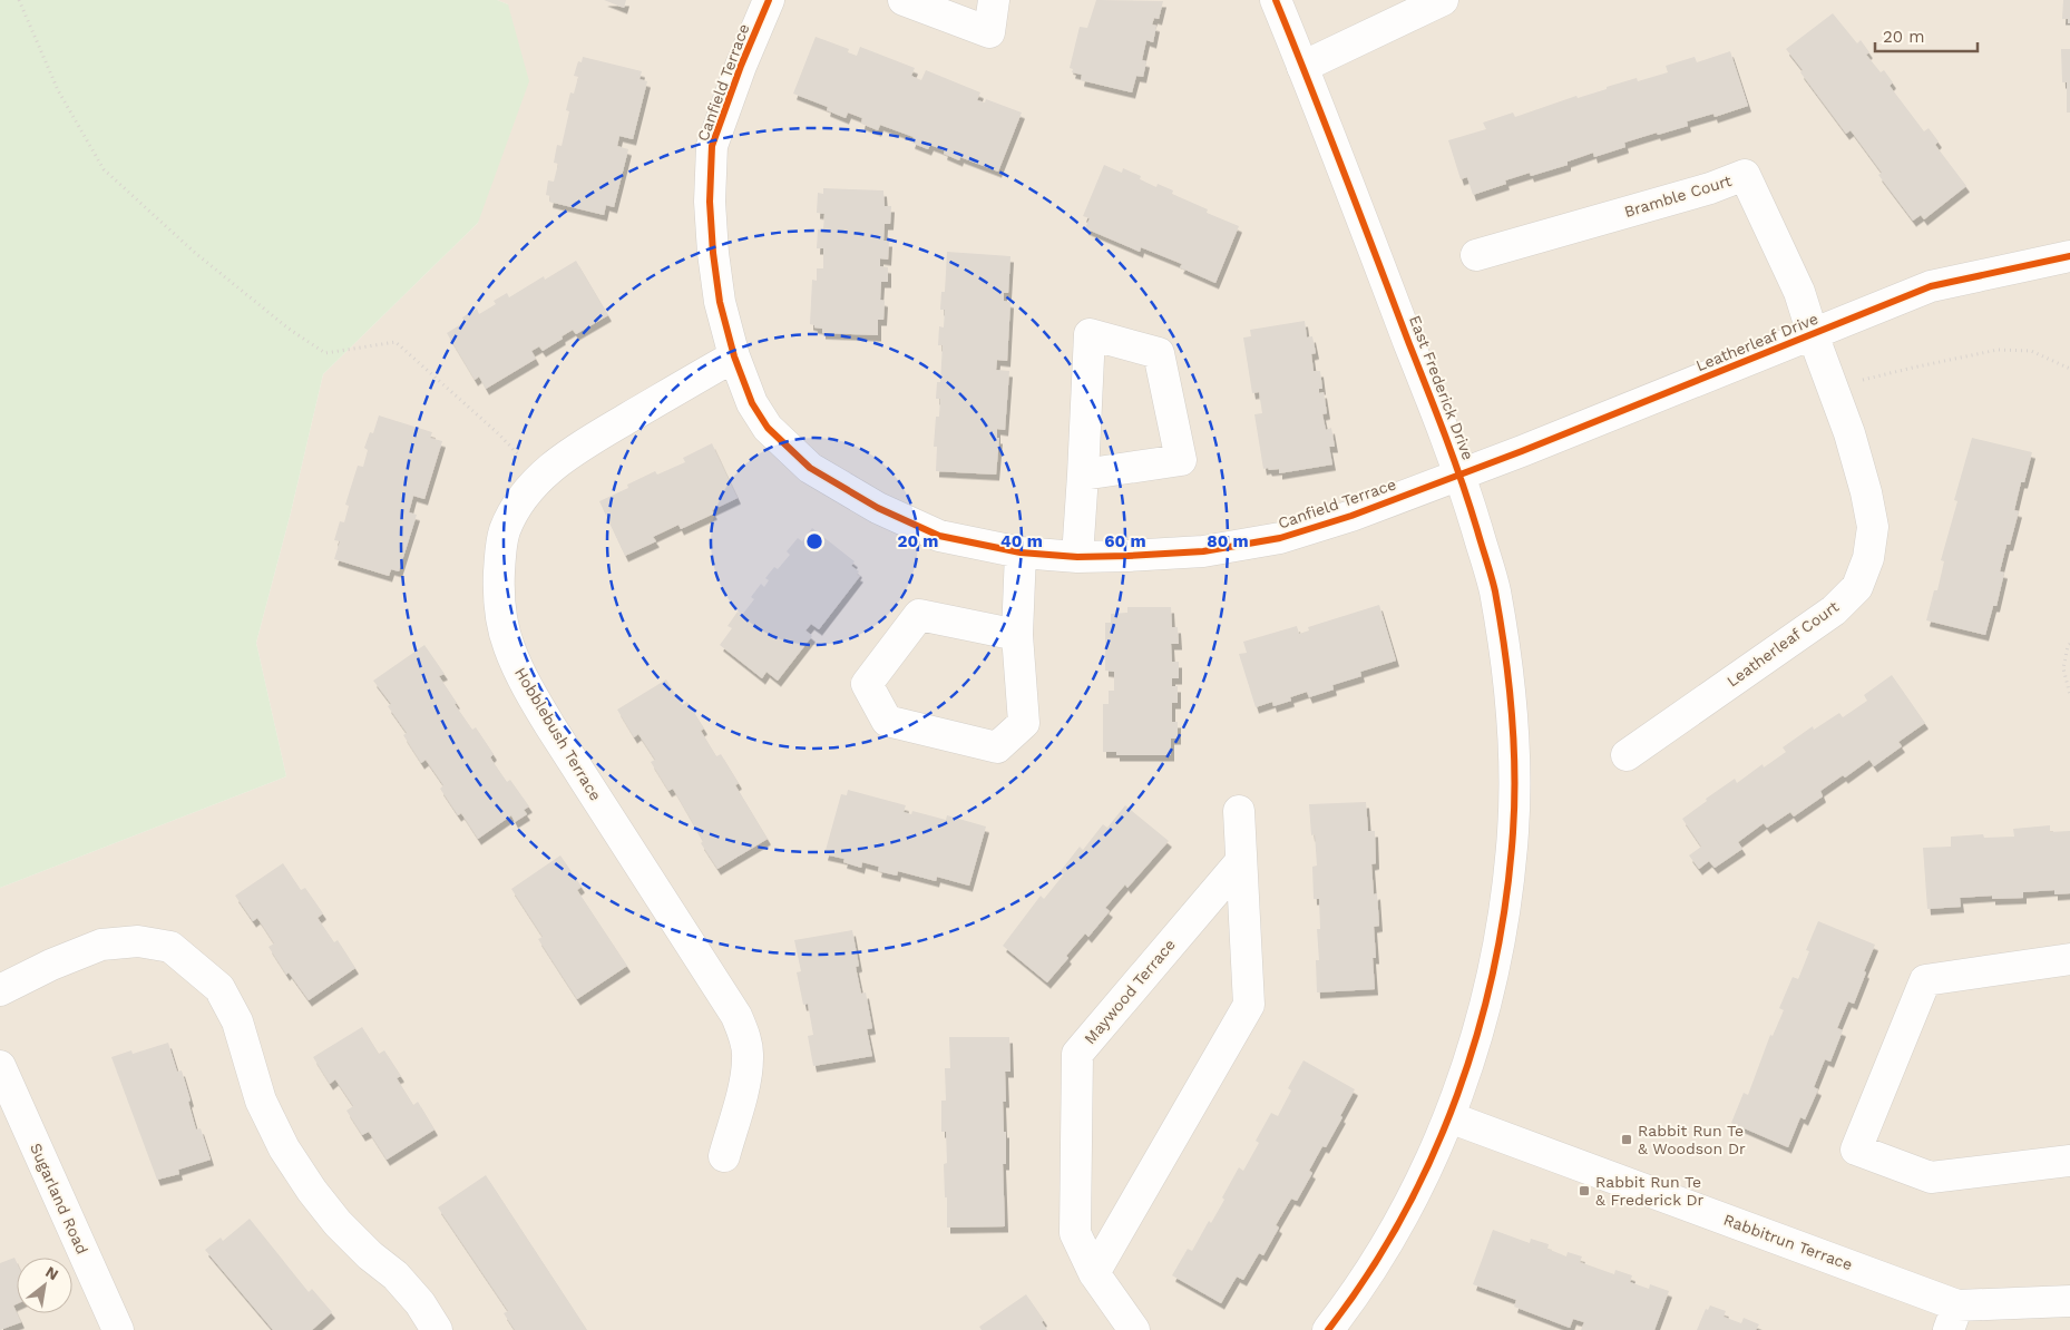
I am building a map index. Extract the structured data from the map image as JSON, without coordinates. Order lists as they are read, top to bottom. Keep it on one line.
{"streets":{"street":["Canfield Terrace","Bramble Court","Leatherleaf Drive","East Frederick Drive","Leatherleaf Court","Hobblebush Terrace","Maywood Terrace","Sugarland Road","Rabbitrun Terrace"]},"crossings":[["Canfield Terrace","Leatherleaf Drive"],["Canfield Terrace","East Frederick Drive"],["Canfield Terrace","Hobblebush Terrace"],["Bramble Court","Leatherleaf Drive"],["Bramble Court","Leatherleaf Court"],["Leatherleaf Drive","East Frederick Drive"],["Leatherleaf Drive","Leatherleaf Court"],["East Frederick Drive","Rabbitrun Terrace"]],"places":{"transit":["Rabbit Run Te & Woodson Dr","Rabbit Run Te & Frederick Dr"]},"scale_bar":"20 m","north":"top right","rings":["20 m","40 m","60 m","80 m"]}
